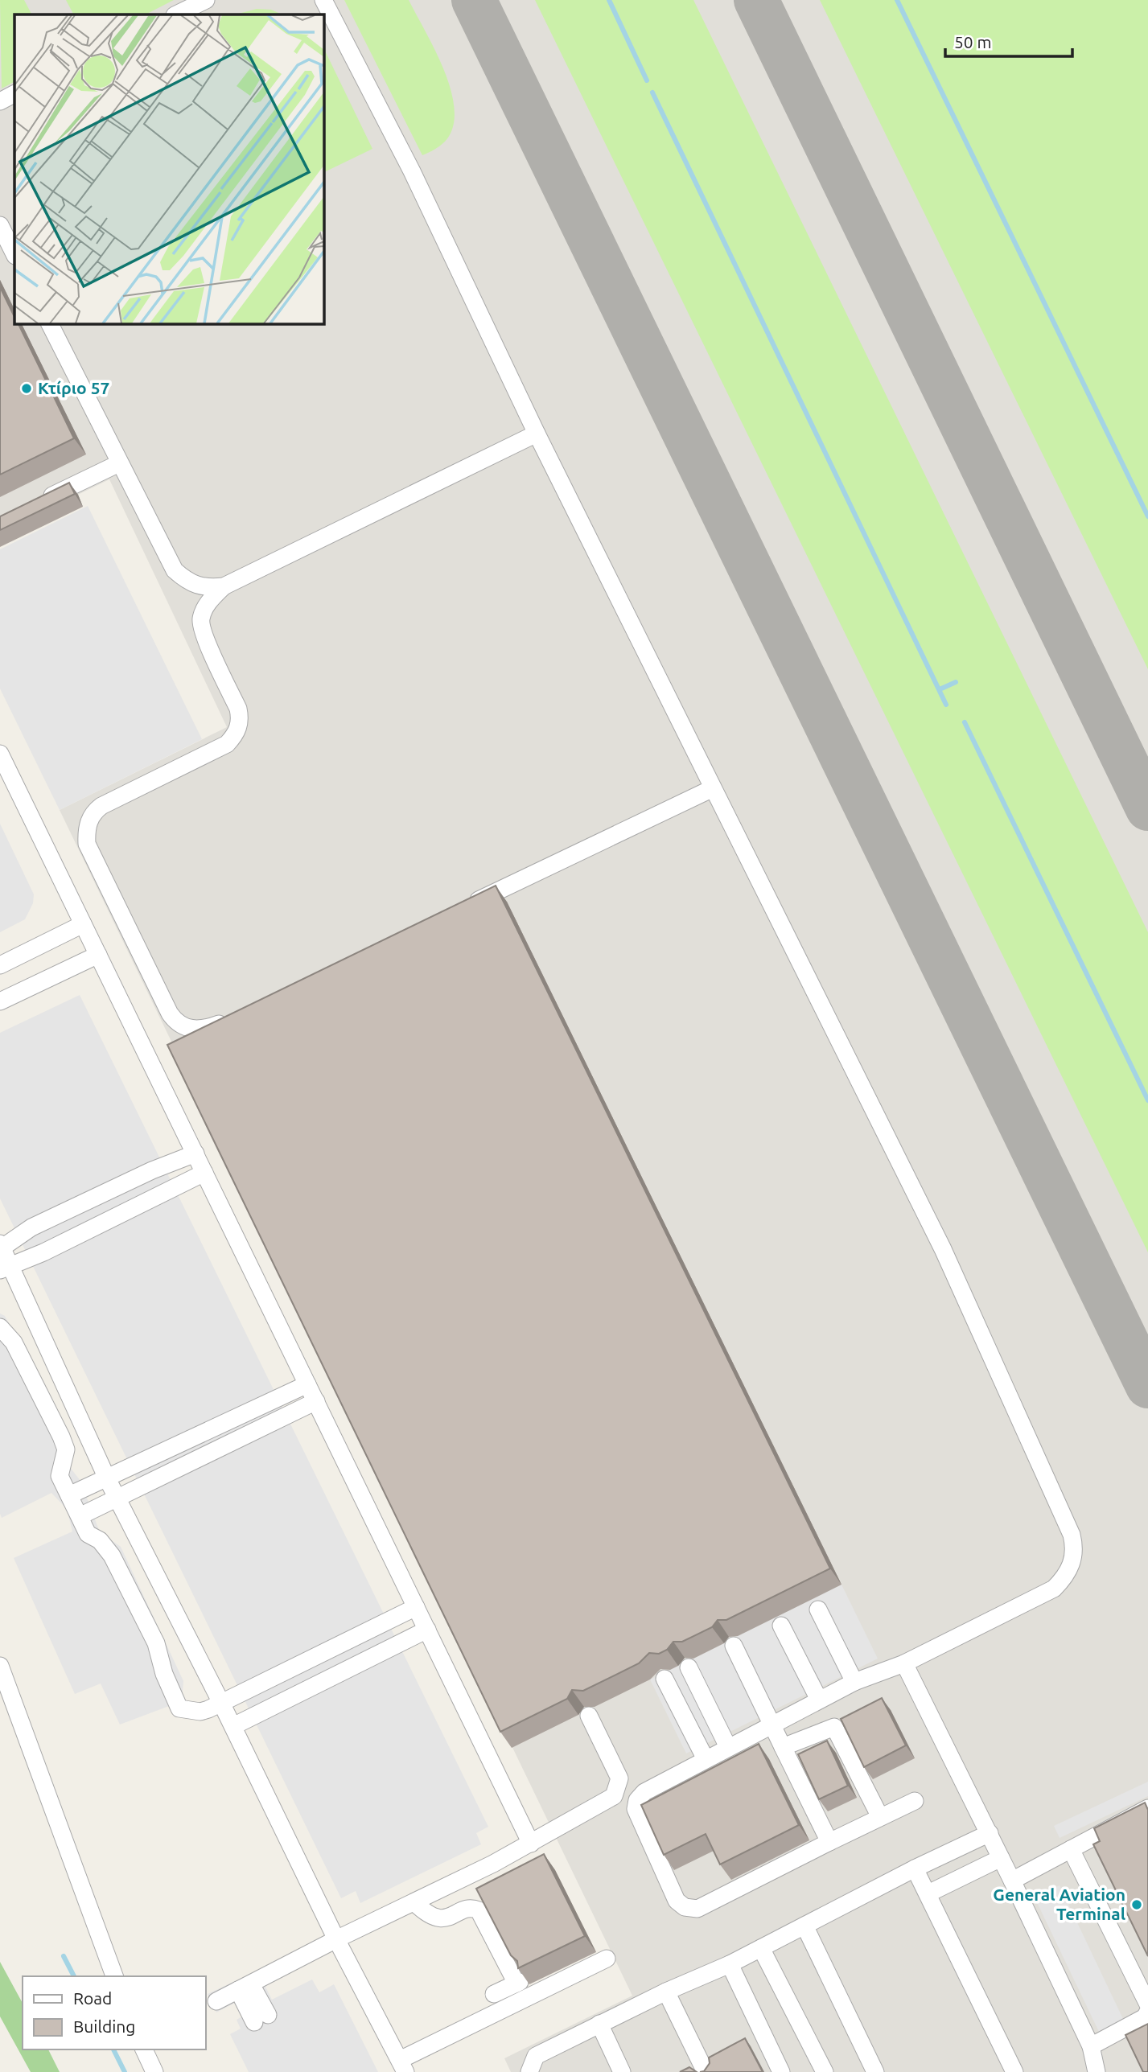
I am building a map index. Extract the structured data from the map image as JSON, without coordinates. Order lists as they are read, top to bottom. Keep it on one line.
{"places":["Κτίριο 57","General Aviation Terminal"],"legend":["Road","Building"],"scale_bar":"50 m"}
